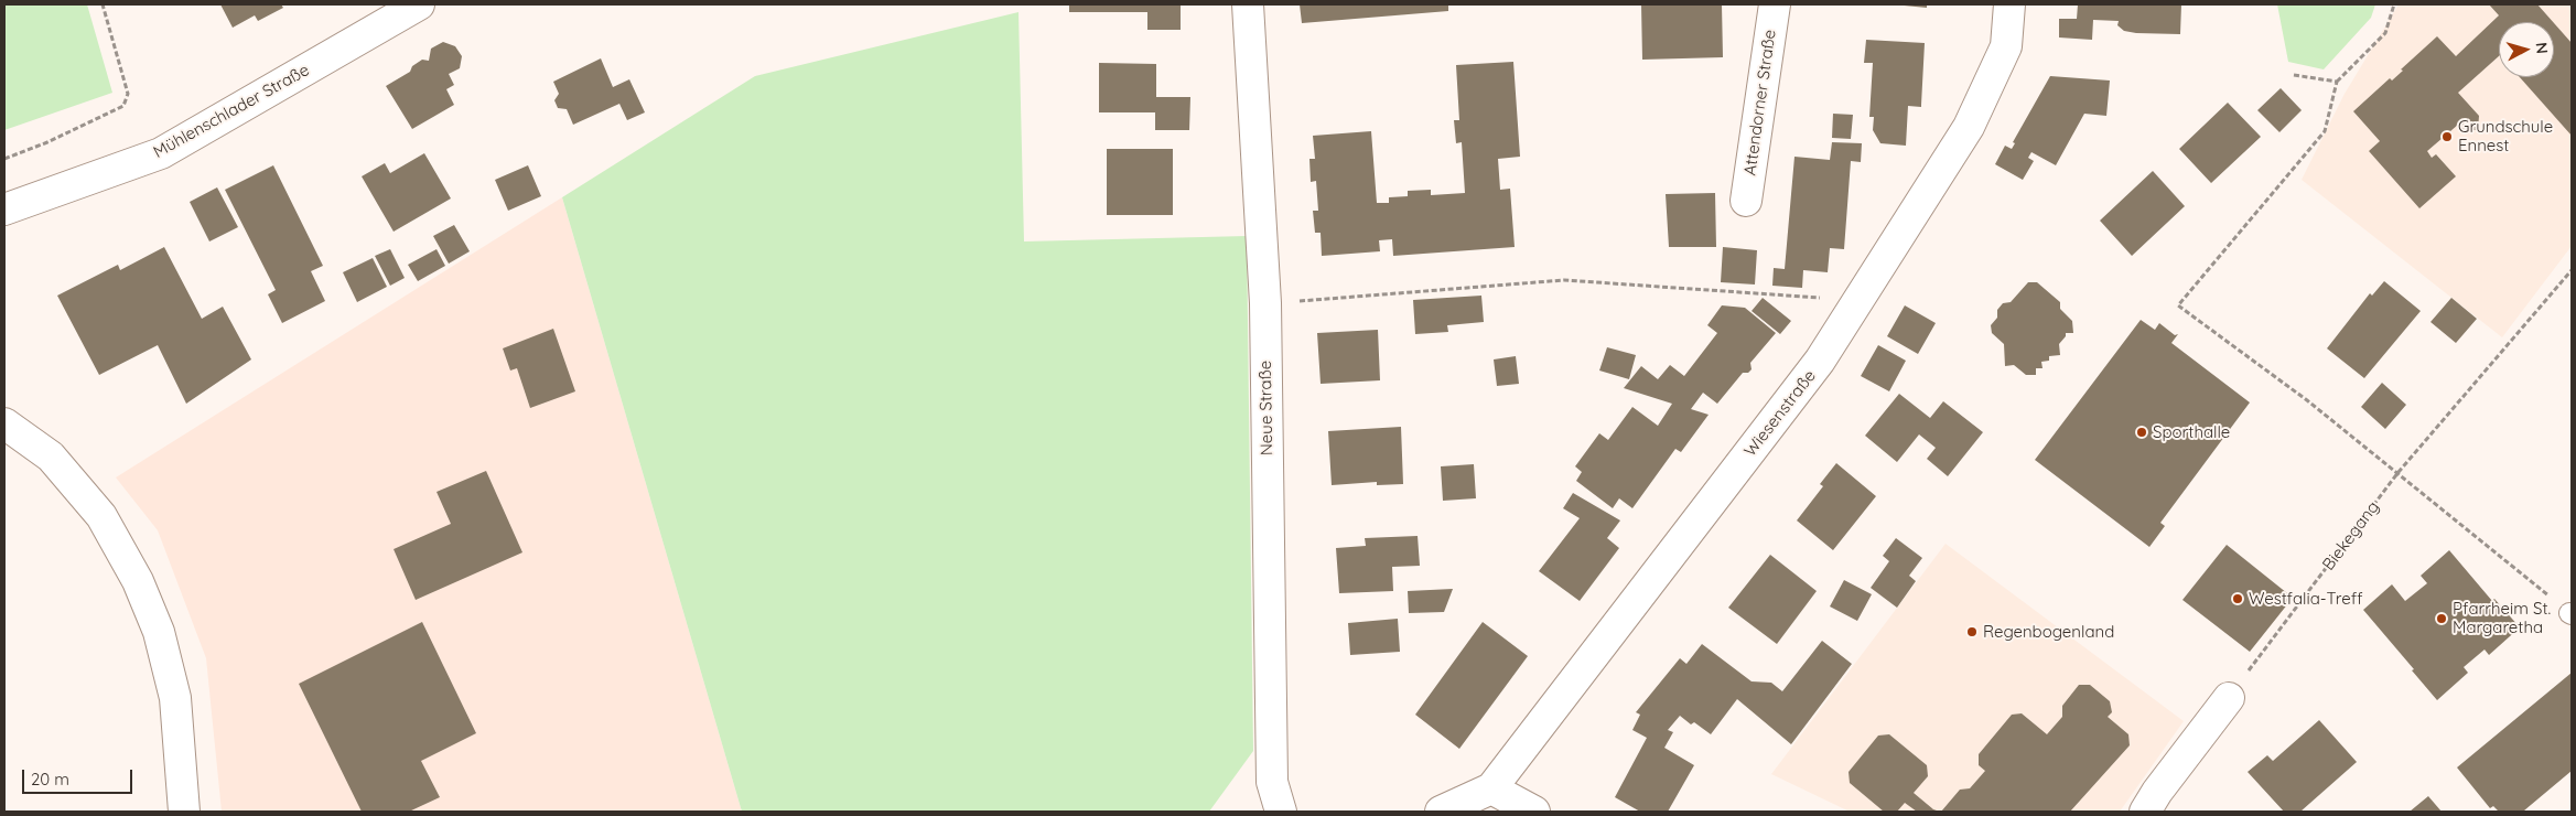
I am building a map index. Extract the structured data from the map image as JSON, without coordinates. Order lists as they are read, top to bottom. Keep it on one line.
{"streets":{"street":["Attendorner Straße","Mühlenschlader Straße","Neue Straße","Wiesenstraße"],"path":["Biekegang"]},"places":["Grundschule Ennest","Sporthalle","Westfalia-Treff","Pfarrheim St. Margaretha","Regenbogenland"],"scale_bar":"20 m","north":"right"}
